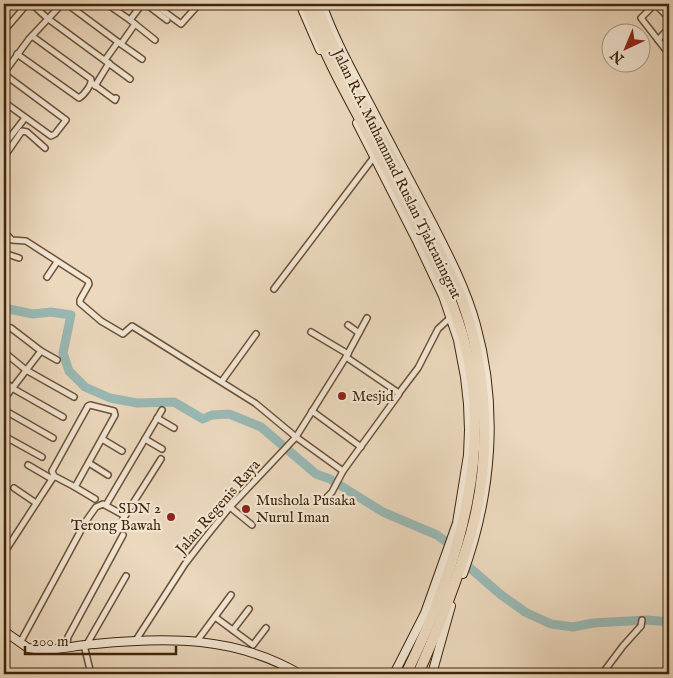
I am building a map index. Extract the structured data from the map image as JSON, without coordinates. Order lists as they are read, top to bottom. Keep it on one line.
{"streets":{"highway":["Jalan R.A. Muhammad Ruslan Tjakraningrat"],"street":["Jalan Regenis Raya"]},"places":["Mesjid","Mushola Pusaka Nurul Iman","SDN 2 Terong Bawah"],"scale_bar":"200 m","north":"bottom left"}
